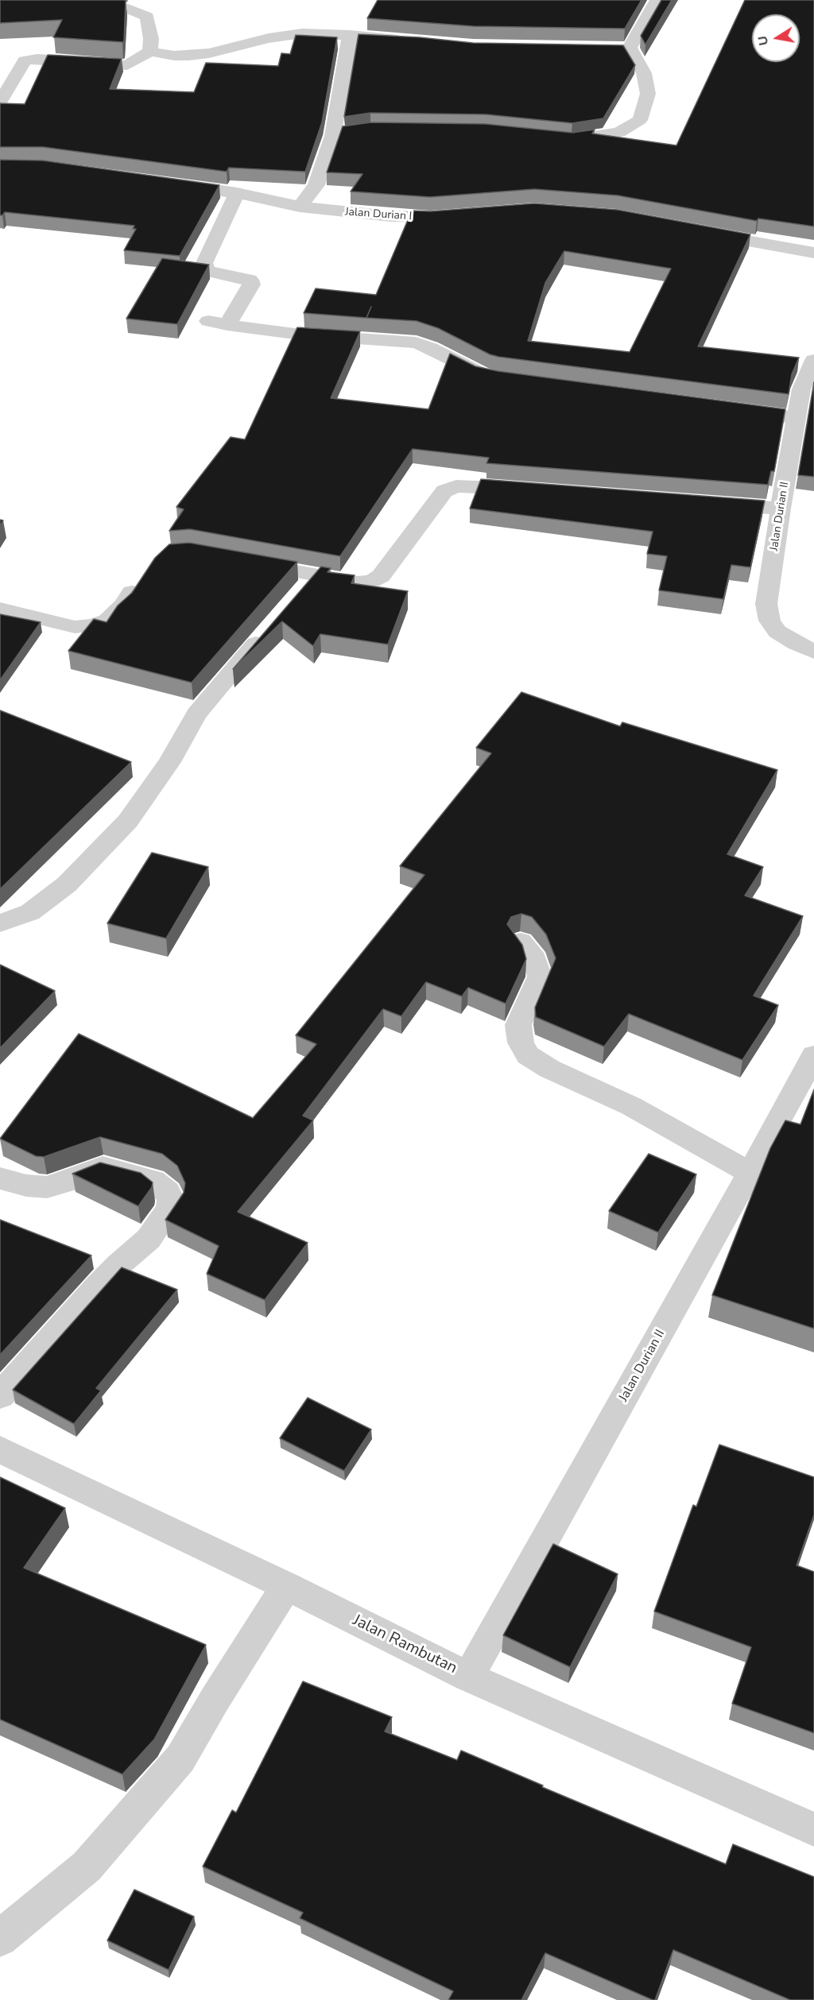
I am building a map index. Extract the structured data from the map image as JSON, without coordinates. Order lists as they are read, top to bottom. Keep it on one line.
{"streets":{"street":["Jalan Durian I","Jalan Durian II","Jalan Rambutan"]},"crossings":[["Jalan Durian II","Jalan Rambutan"]],"north":"left"}
